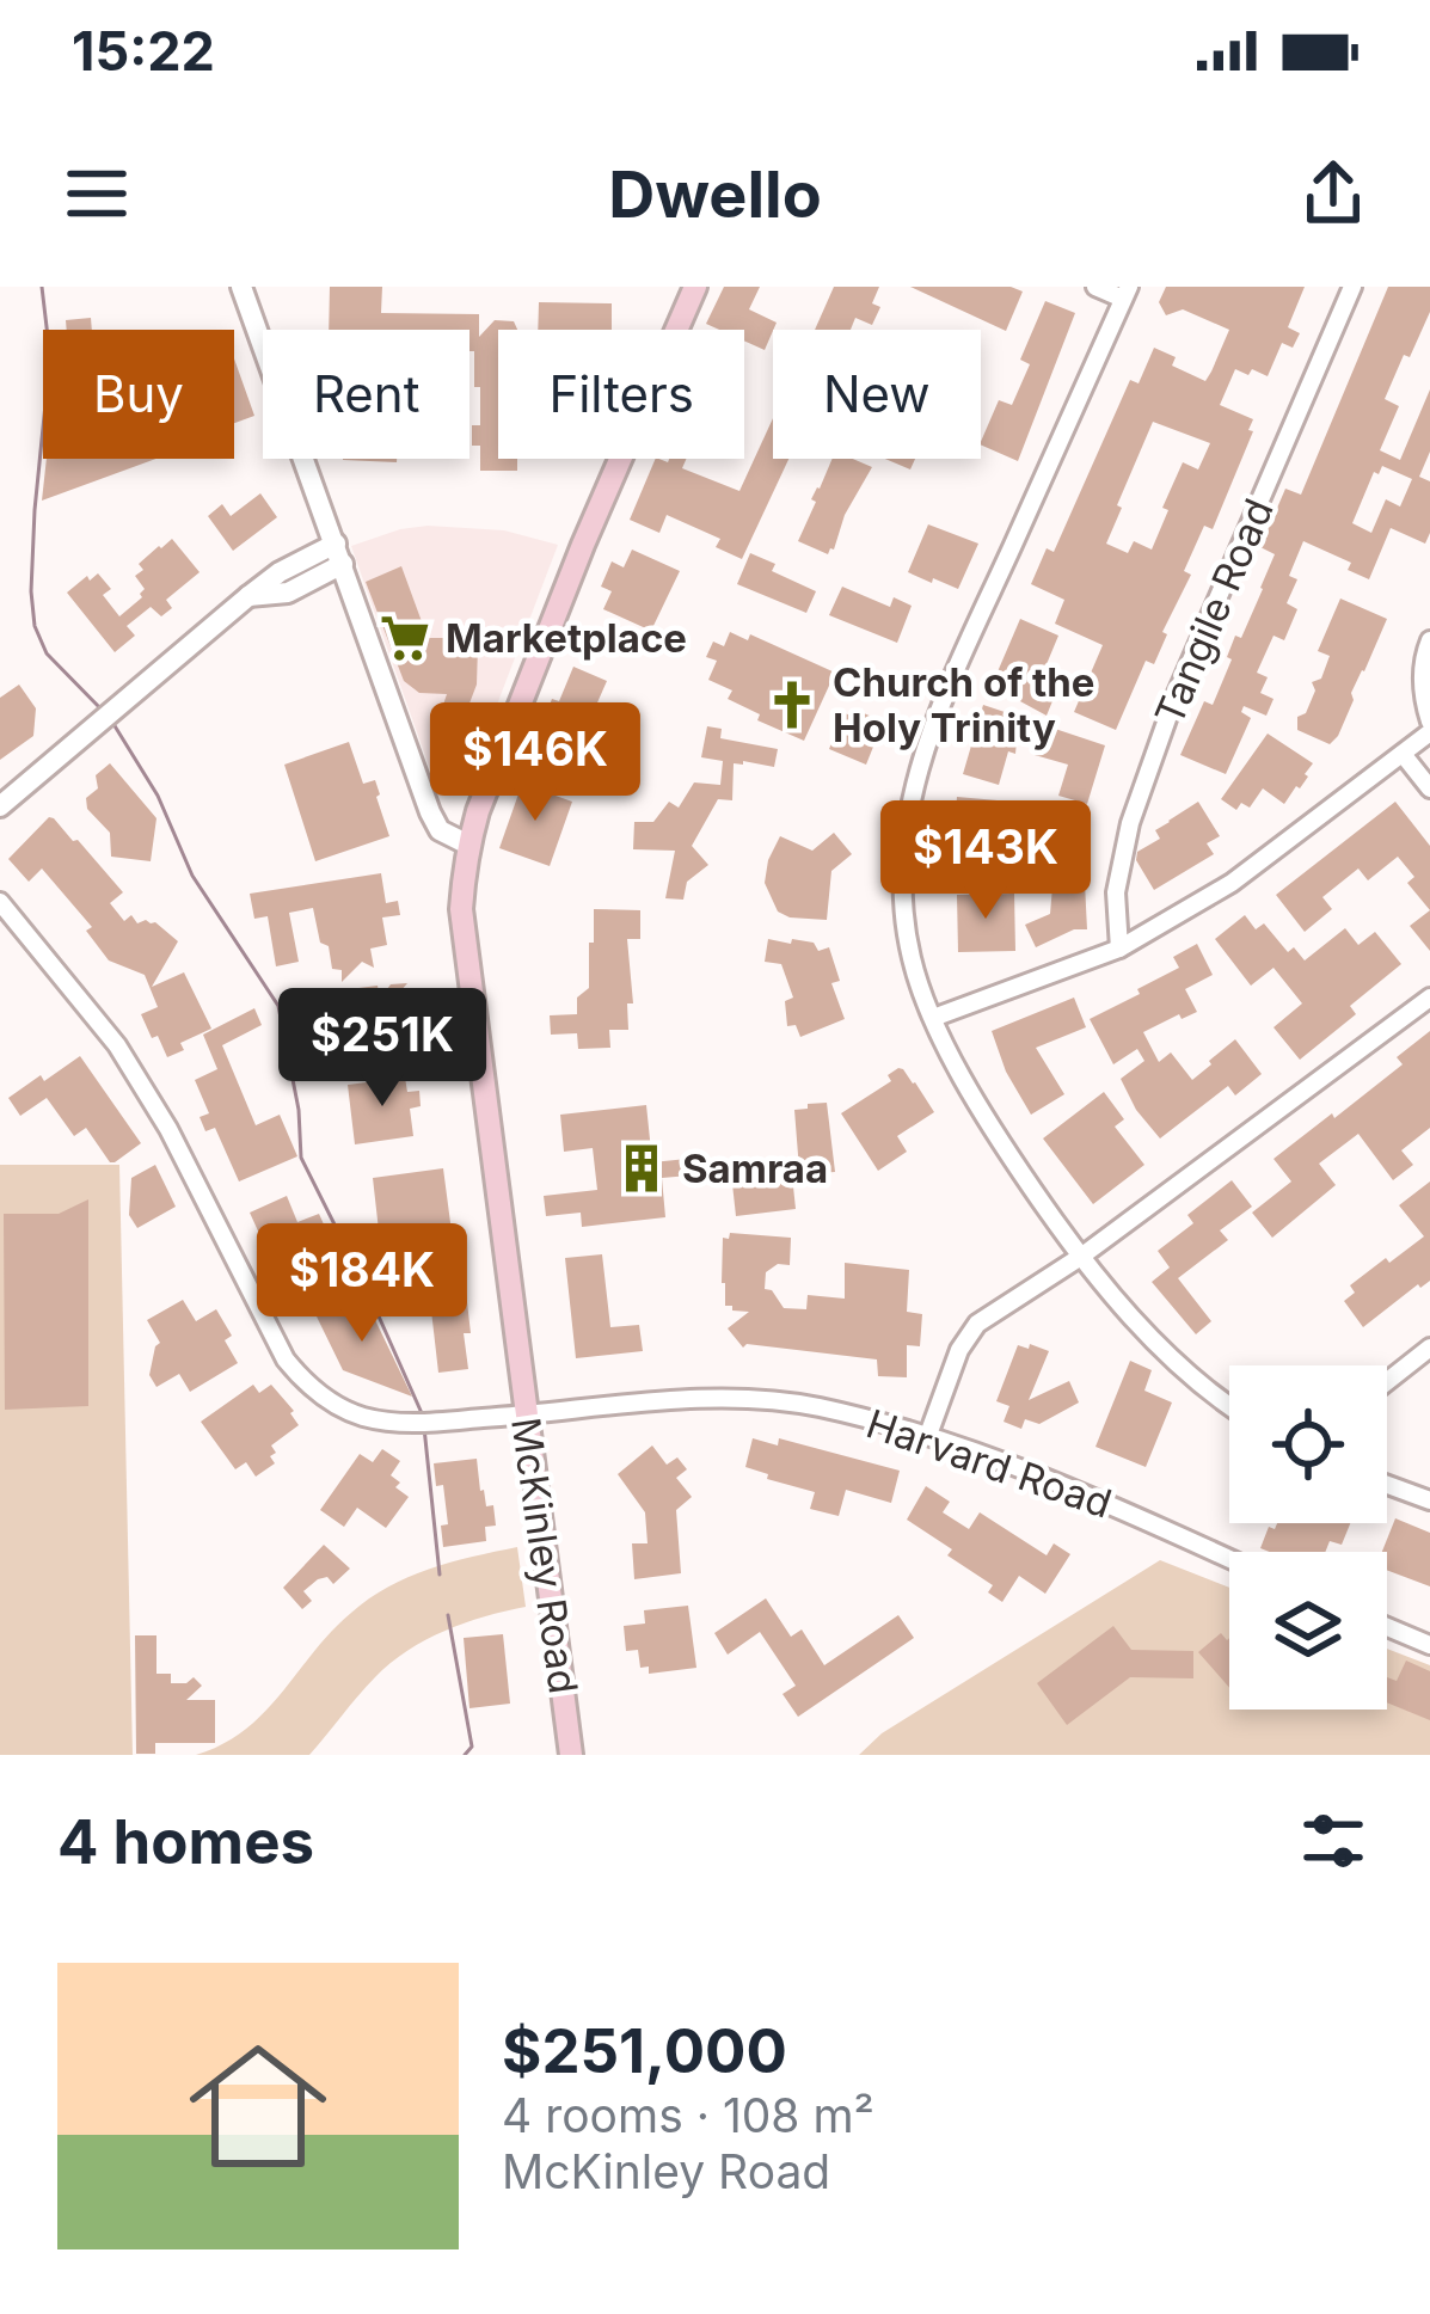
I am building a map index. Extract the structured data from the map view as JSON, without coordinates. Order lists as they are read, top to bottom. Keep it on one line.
{"streets":{"main road":["McKinley Road"],"street":["Tangile Road","Harvard Road"]},"crossings":[["Harvard Road","McKinley Road"]],"places":{"supermarket":["Marketplace"],"church":["Church of the Holy Trinity"],"building":["Samraa"]},"page":{"status":"15:22","header":"Dwello","chip":["Buy","Rent","Filters","New"],"price":["$146K","$143K","$251K","$184K"],"heading":"4 homes","list":[{"name":"$251,000","note":"4 rooms · 108 m² · McKinley Road"}]}}
